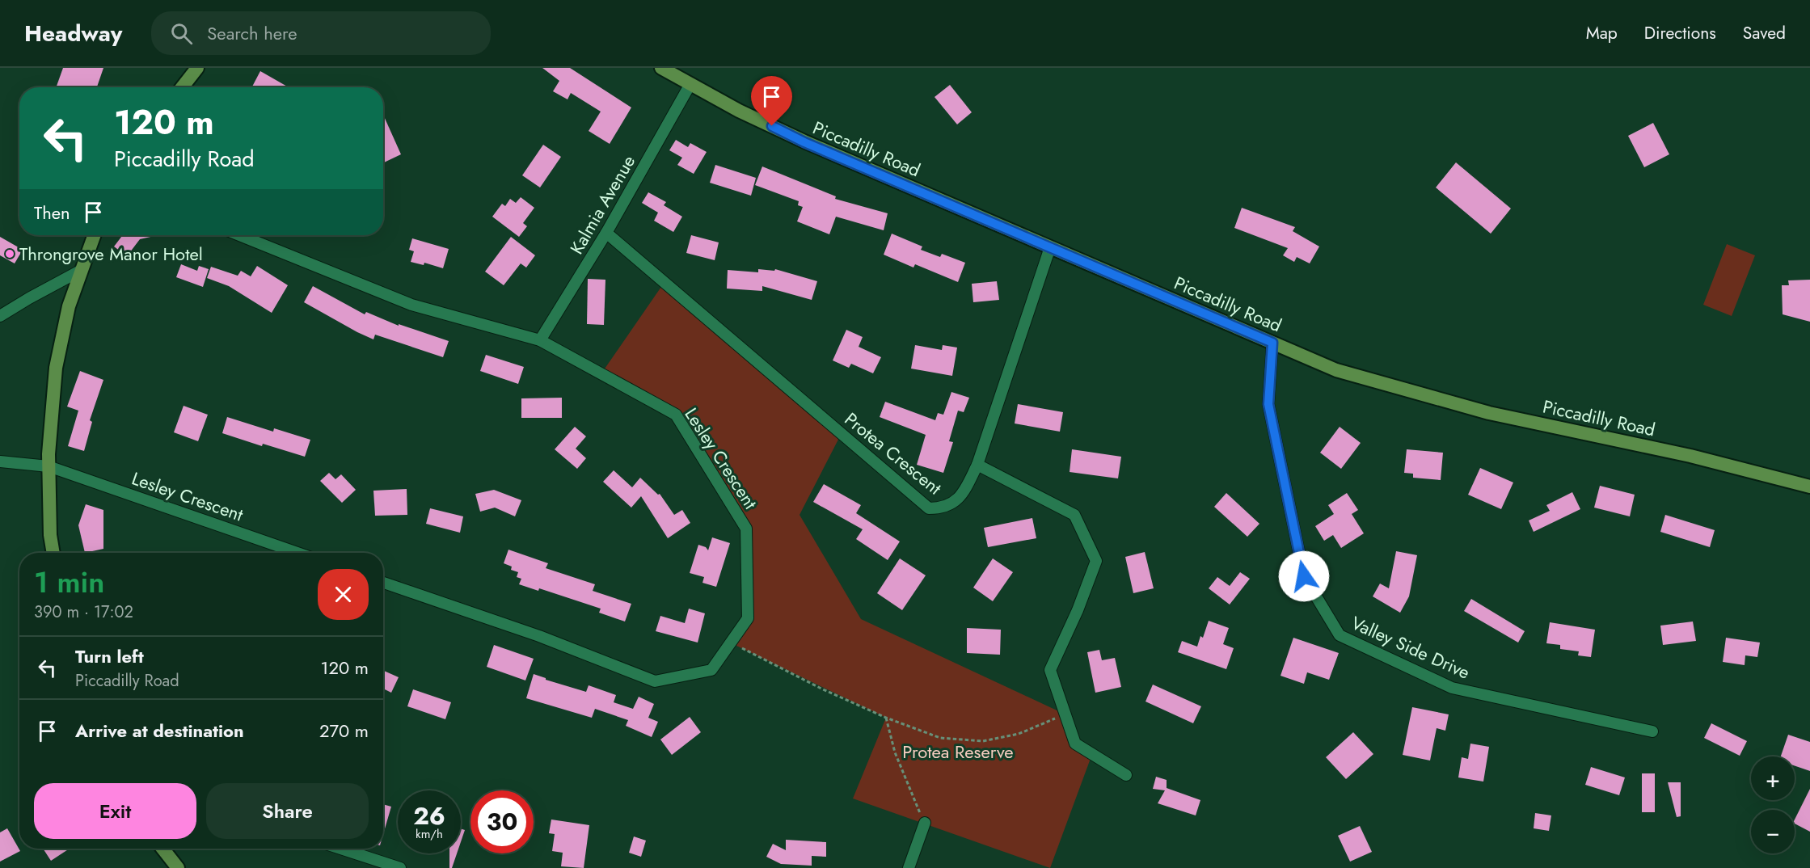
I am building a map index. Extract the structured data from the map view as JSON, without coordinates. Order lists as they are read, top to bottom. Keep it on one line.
{"streets":{"main road":["Piccadilly Road"],"street":["Kalmia Avenue","Protea Crescent","Lesley Crescent","Valley Side Drive"]},"crossings":[["Piccadilly Road","Kalmia Avenue"],["Piccadilly Road","Protea Crescent"],["Piccadilly Road","Valley Side Drive"],["Kalmia Avenue","Protea Crescent"],["Kalmia Avenue","Lesley Crescent"]],"parks":["Protea Reserve"],"places":["Throngrove Manor Hotel"],"page":{"header":"Headway","search":"Search here","nav":["Map","Directions","Saved"],"turn":["120 m","Piccadilly Road"],"then":"Then","heading":["1 min","390 m · 17:02"],"list":[{"name":"Turn left","note":"Piccadilly Road","value":"120 m"},{"name":"Arrive at destination","value":"270 m"}],"map_buttons":["+","−"],"buttons":["Exit","Share"],"speed":"26 km/h","limit":"30"}}
